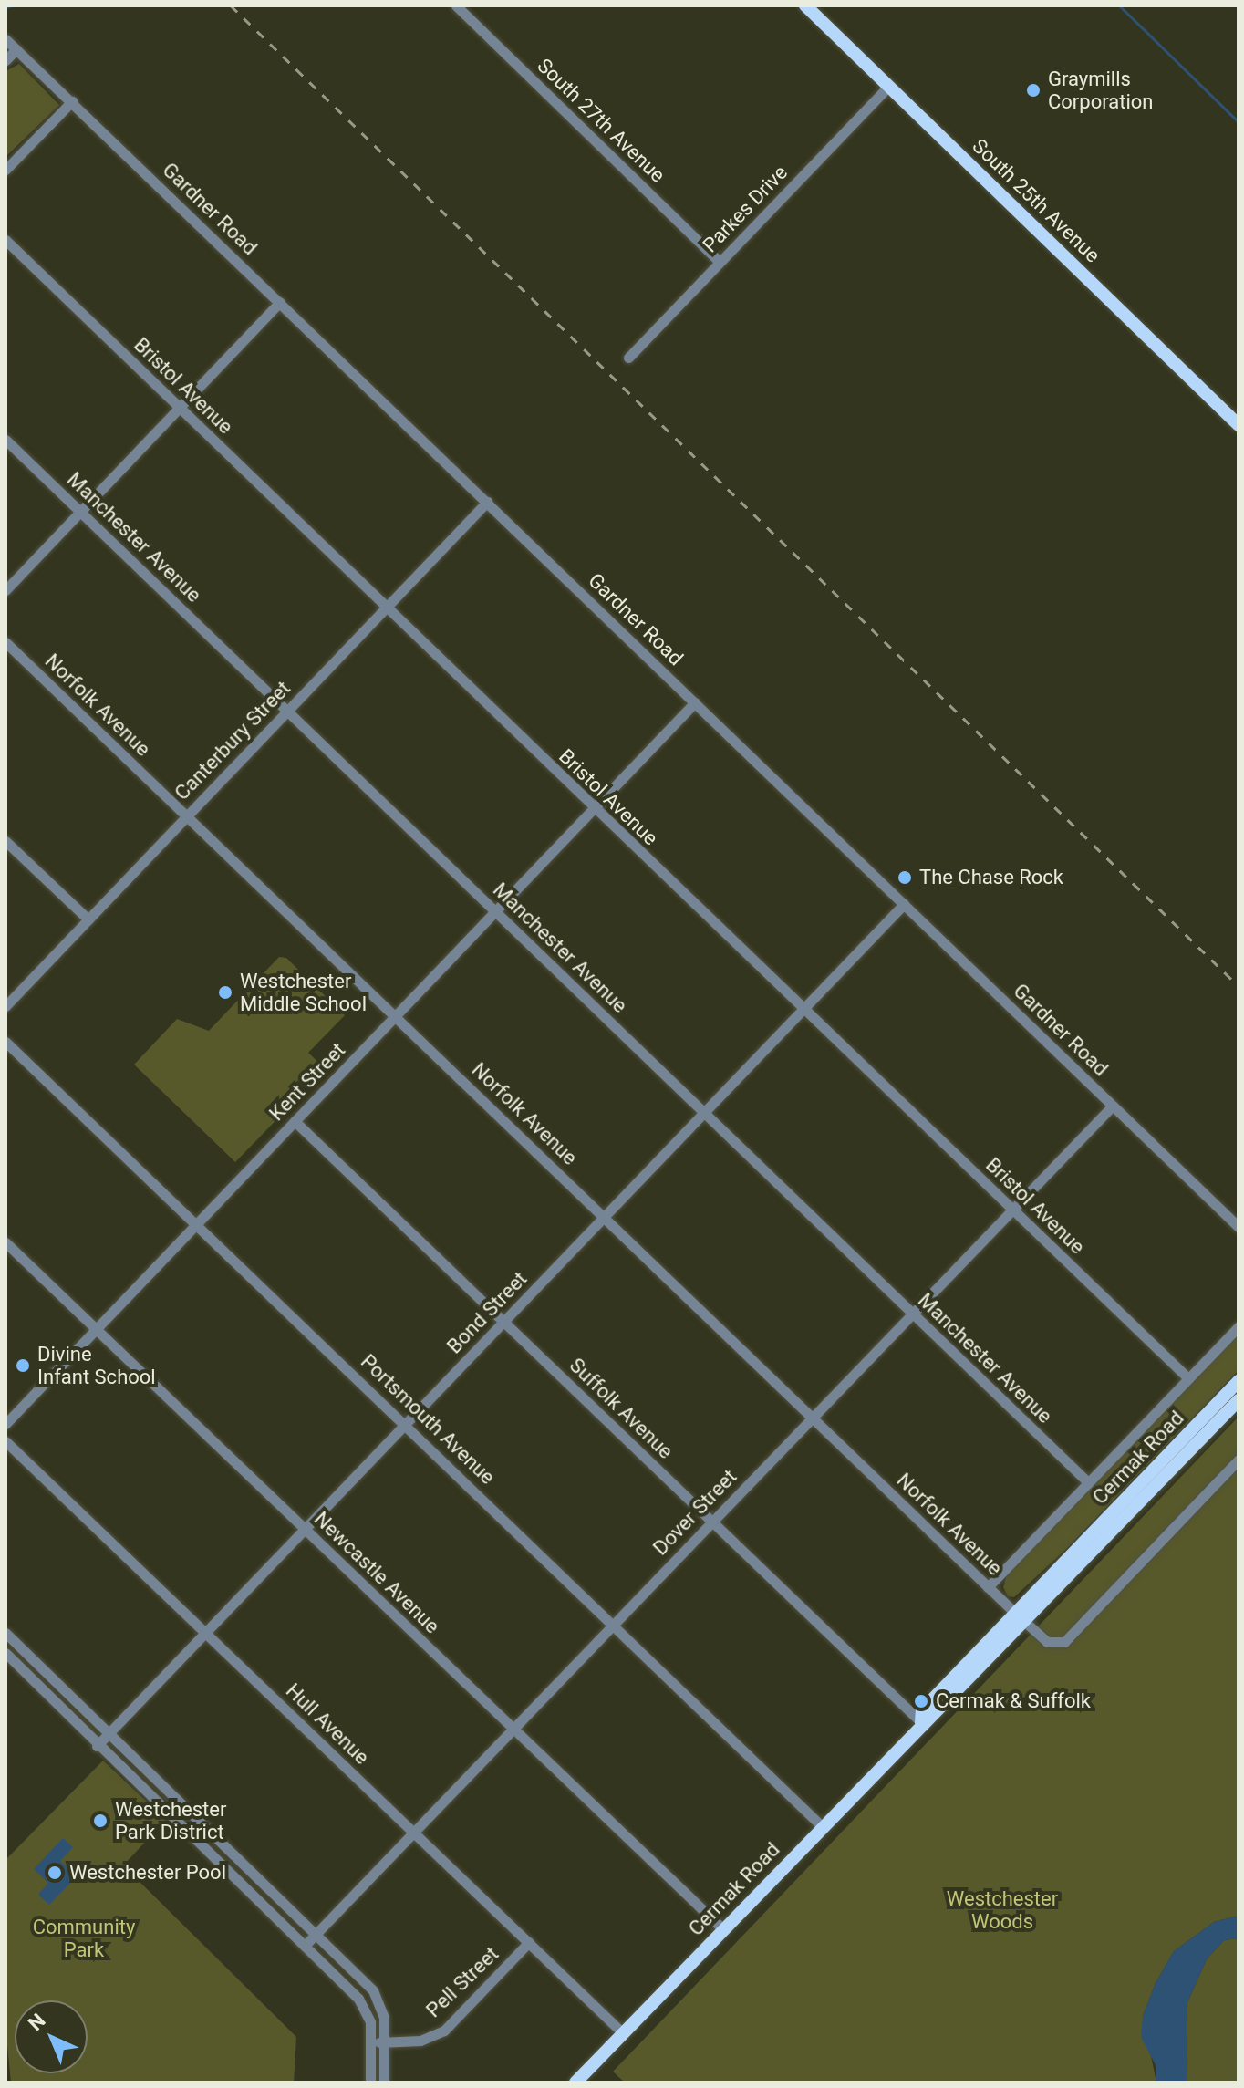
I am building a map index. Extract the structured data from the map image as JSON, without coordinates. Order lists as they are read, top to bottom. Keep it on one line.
{"streets":{"main road":["South 25th Avenue","Cermak Road"],"street":["South 27th Avenue","Gardner Road","Parkes Drive","Bristol Avenue","Manchester Avenue","Norfolk Avenue","Canterbury Street","Kent Street","Bond Street","Suffolk Avenue","Portsmouth Avenue","Dover Street","Newcastle Avenue","Hull Avenue","Pell Street"]},"crossings":[["South 27th Avenue","Parkes Drive"],["South 25th Avenue","Parkes Drive"],["Gardner Road","Canterbury Street"],["Gardner Road","Kent Street"],["Gardner Road","Bond Street"],["Gardner Road","Dover Street"],["Bristol Avenue","Canterbury Street"],["Bristol Avenue","Kent Street"],["Bristol Avenue","Bond Street"],["Bristol Avenue","Cermak Road"],["Bristol Avenue","Dover Street"],["Manchester Avenue","Canterbury Street"],["Manchester Avenue","Kent Street"],["Manchester Avenue","Bond Street"],["Manchester Avenue","Cermak Road"],["Manchester Avenue","Dover Street"],["Norfolk Avenue","Canterbury Street"],["Norfolk Avenue","Kent Street"],["Norfolk Avenue","Bond Street"],["Norfolk Avenue","Cermak Road"],["Norfolk Avenue","Dover Street"],["Kent Street","Suffolk Avenue"],["Kent Street","Portsmouth Avenue"],["Kent Street","Newcastle Avenue"],["Bond Street","Suffolk Avenue"],["Bond Street","Portsmouth Avenue"],["Bond Street","Newcastle Avenue"],["Bond Street","Hull Avenue"],["Suffolk Avenue","Cermak Road"],["Suffolk Avenue","Dover Street"],["Portsmouth Avenue","Cermak Road"],["Portsmouth Avenue","Dover Street"],["Cermak Road","Newcastle Avenue"],["Cermak Road","Hull Avenue"],["Dover Street","Newcastle Avenue"],["Dover Street","Hull Avenue"],["Hull Avenue","Pell Street"]],"parks":["Westchester Woods","Community Park"],"places":["Graymills Corporation","The Chase Rock","Westchester Middle School","Divine Infant School","Cermak & Suffolk","Westchester Park District","Westchester Pool"],"north":"top left"}
